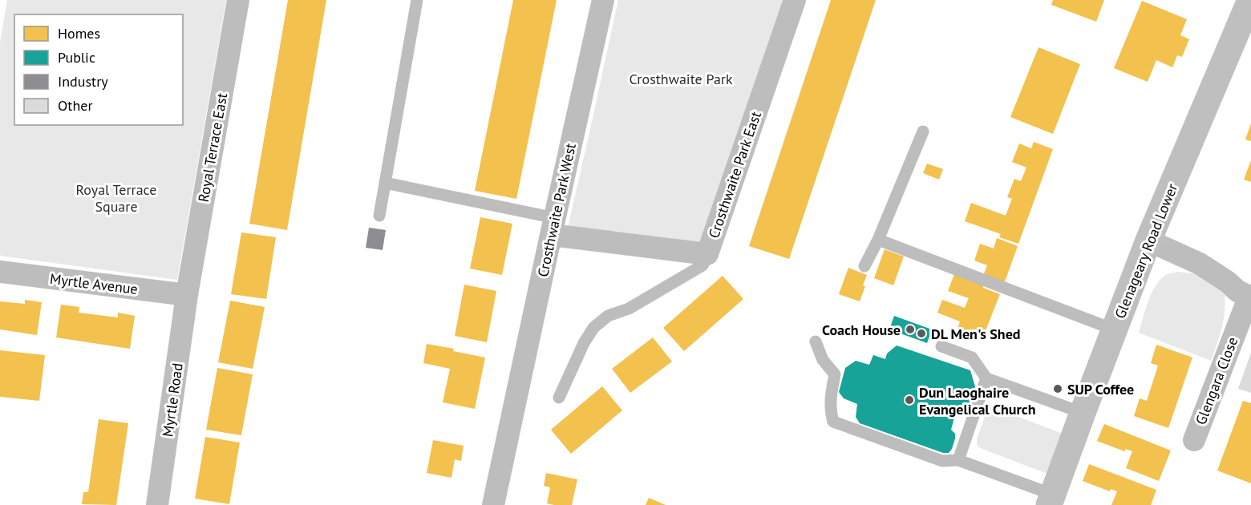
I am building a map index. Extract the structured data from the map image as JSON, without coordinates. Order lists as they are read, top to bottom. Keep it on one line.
{"streets":{"main road":["Glenageary Road Lower"],"street":["Royal Terrace East","Crosthwaite Park East","Crosthwaite Park West","Myrtle Avenue","Glengara Close","Myrtle Road"]},"crossings":[["Royal Terrace East","Myrtle Avenue"],["Royal Terrace East","Myrtle Road"],["Crosthwaite Park East","Crosthwaite Park West"],["Glenageary Road Lower","Glengara Close"],["Myrtle Avenue","Myrtle Road"]],"parks":["Crosthwaite Park","Royal Terrace Square"],"places":["Coach House","DL Men's Shed","SUP Coffee","Dun Laoghaire Evangelical Church"],"legend":["Homes","Public","Industry","Other"]}
